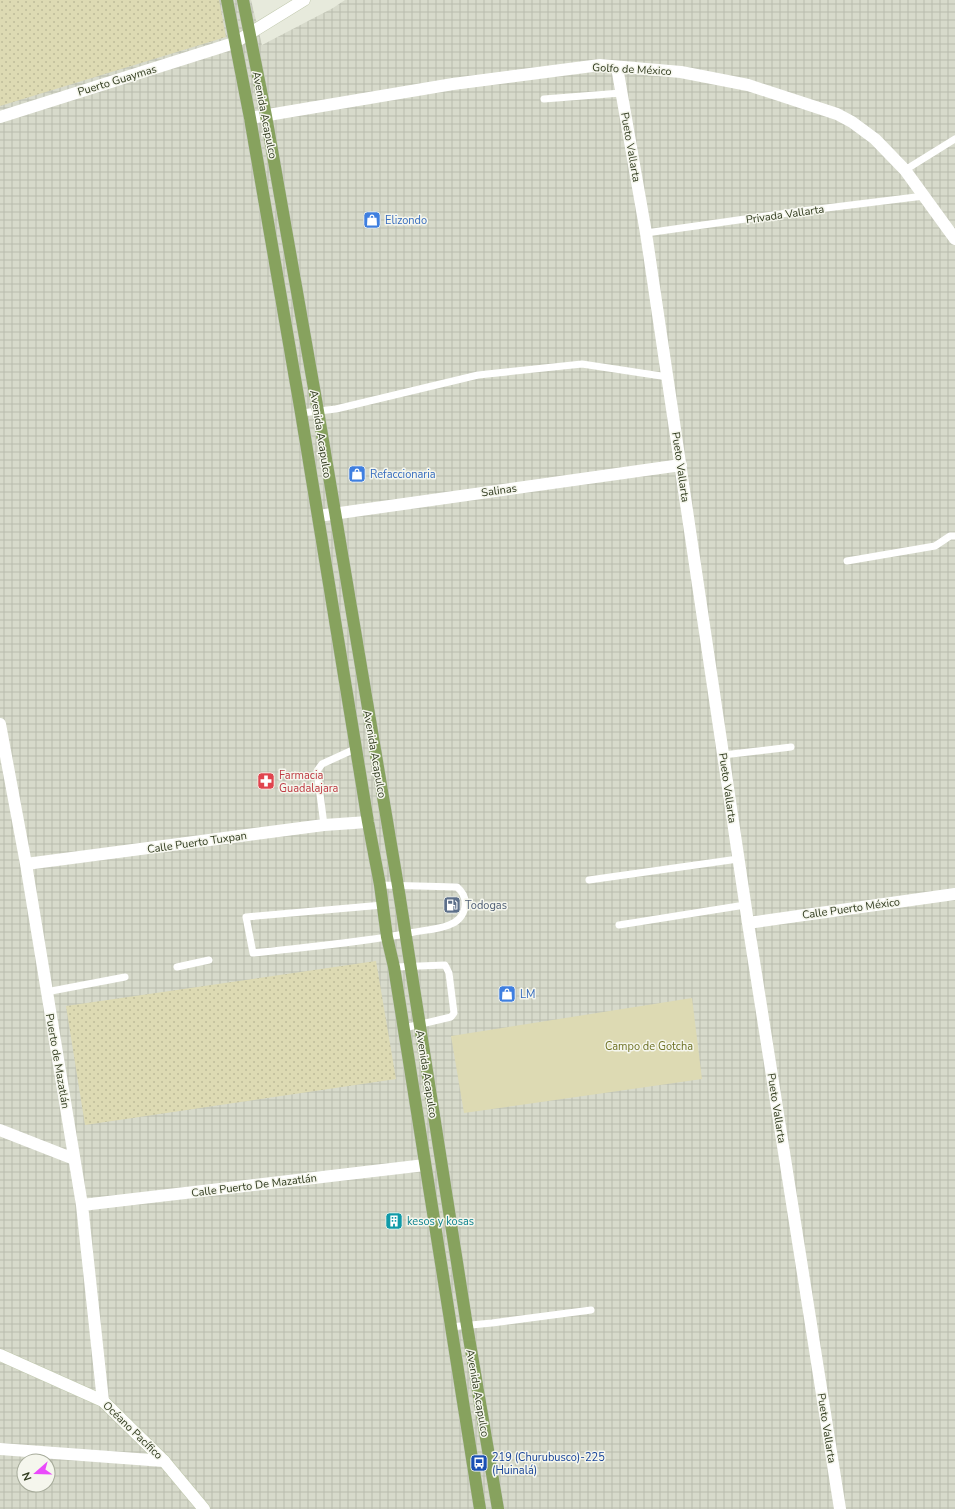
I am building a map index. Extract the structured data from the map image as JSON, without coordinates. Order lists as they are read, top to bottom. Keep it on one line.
{"streets":{"main road":["Avenida Acapulco"],"street":["Golfo de México","Puerto Guaymas","Pueto Vallarta","Salinas","Calle Puerto Tuxpan","Calle Puerto México","Puerto de Mazatlán","Calle Puerto De Mazatlán","Océano Pacífico"],"lane":["Privada Vallarta"]},"crossings":[["Golfo de México","Avenida Acapulco"],["Golfo de México","Pueto Vallarta"],["Golfo de México","Privada Vallarta"],["Puerto Guaymas","Avenida Acapulco"],["Avenida Acapulco","Salinas"],["Avenida Acapulco","Calle Puerto Tuxpan"],["Avenida Acapulco","Calle Puerto De Mazatlán"],["Pueto Vallarta","Privada Vallarta"],["Pueto Vallarta","Salinas"],["Pueto Vallarta","Calle Puerto México"],["Calle Puerto Tuxpan","Puerto de Mazatlán"],["Puerto de Mazatlán","Calle Puerto De Mazatlán"],["Puerto de Mazatlán","Océano Pacífico"]],"parks":["Campo de Gotcha"],"places":{"shop":["Elizondo","Refaccionaria","LM"],"pharmacy":["Farmacia Guadalajara"],"fuel station":["Todogas"],"building":["kesos y kosas"],"bus stop":["219 (Churubusco)-225 (Huinalá)"]},"north":"left"}
